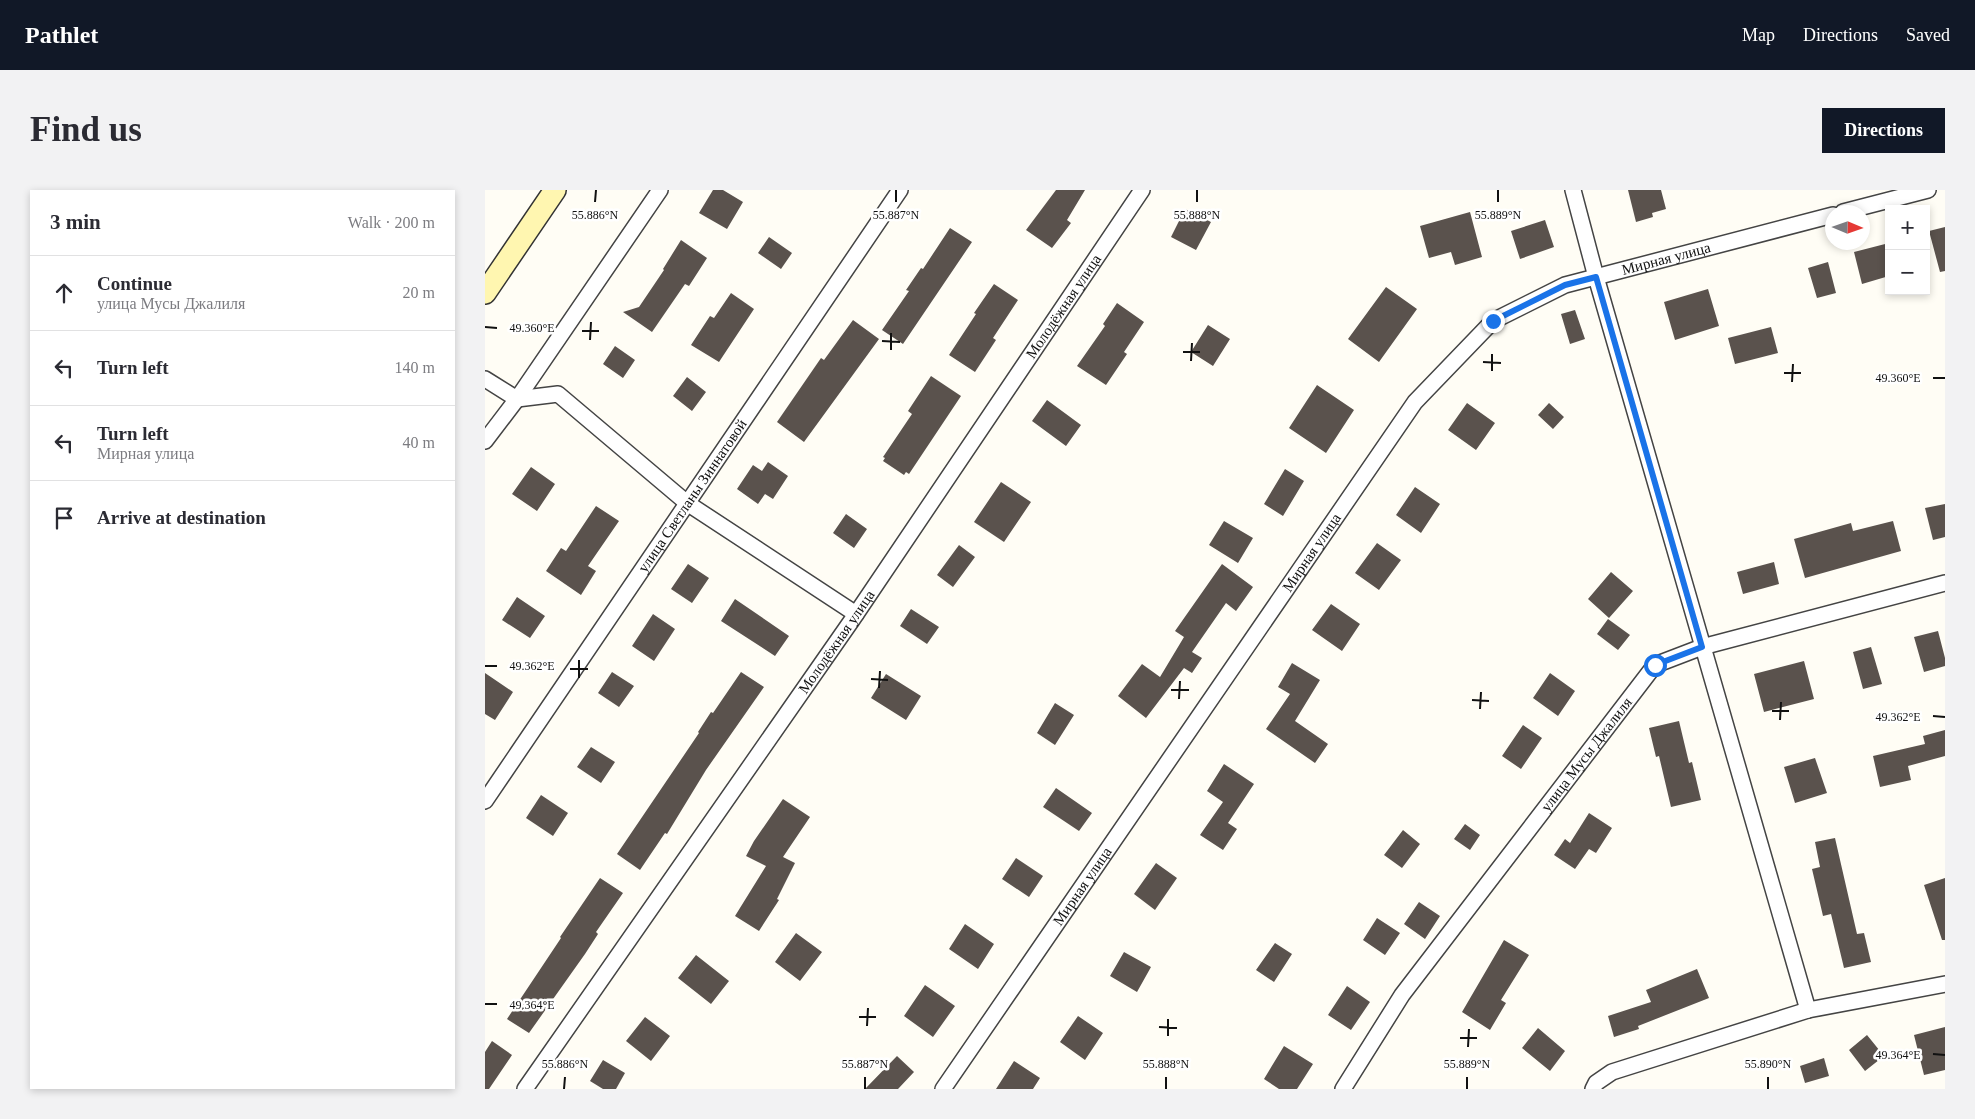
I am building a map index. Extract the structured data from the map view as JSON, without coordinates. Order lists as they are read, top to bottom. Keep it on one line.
{"streets":{"street":["Мирная улица","Молодёжная улица","улица Светланы Зиннатовой","улица Мусы Джалиля"]},"north":"right","page":{"header":"Pathlet","nav":["Map","Directions","Saved"],"buttons":"Directions","title":"Find us","heading":["3 min","Walk · 200 m"],"map_buttons":["+","−"],"list":[["Continue","улица Мусы Джалиля","20 m"],["Turn left","140 m"],["Turn left","Мирная улица","40 m"],"Arrive at destination"]},"coordinates":["55.886°N","55.887°N","55.888°N","55.889°N","49.360°E","49.362°E","49.364°E","55.890°N"]}
